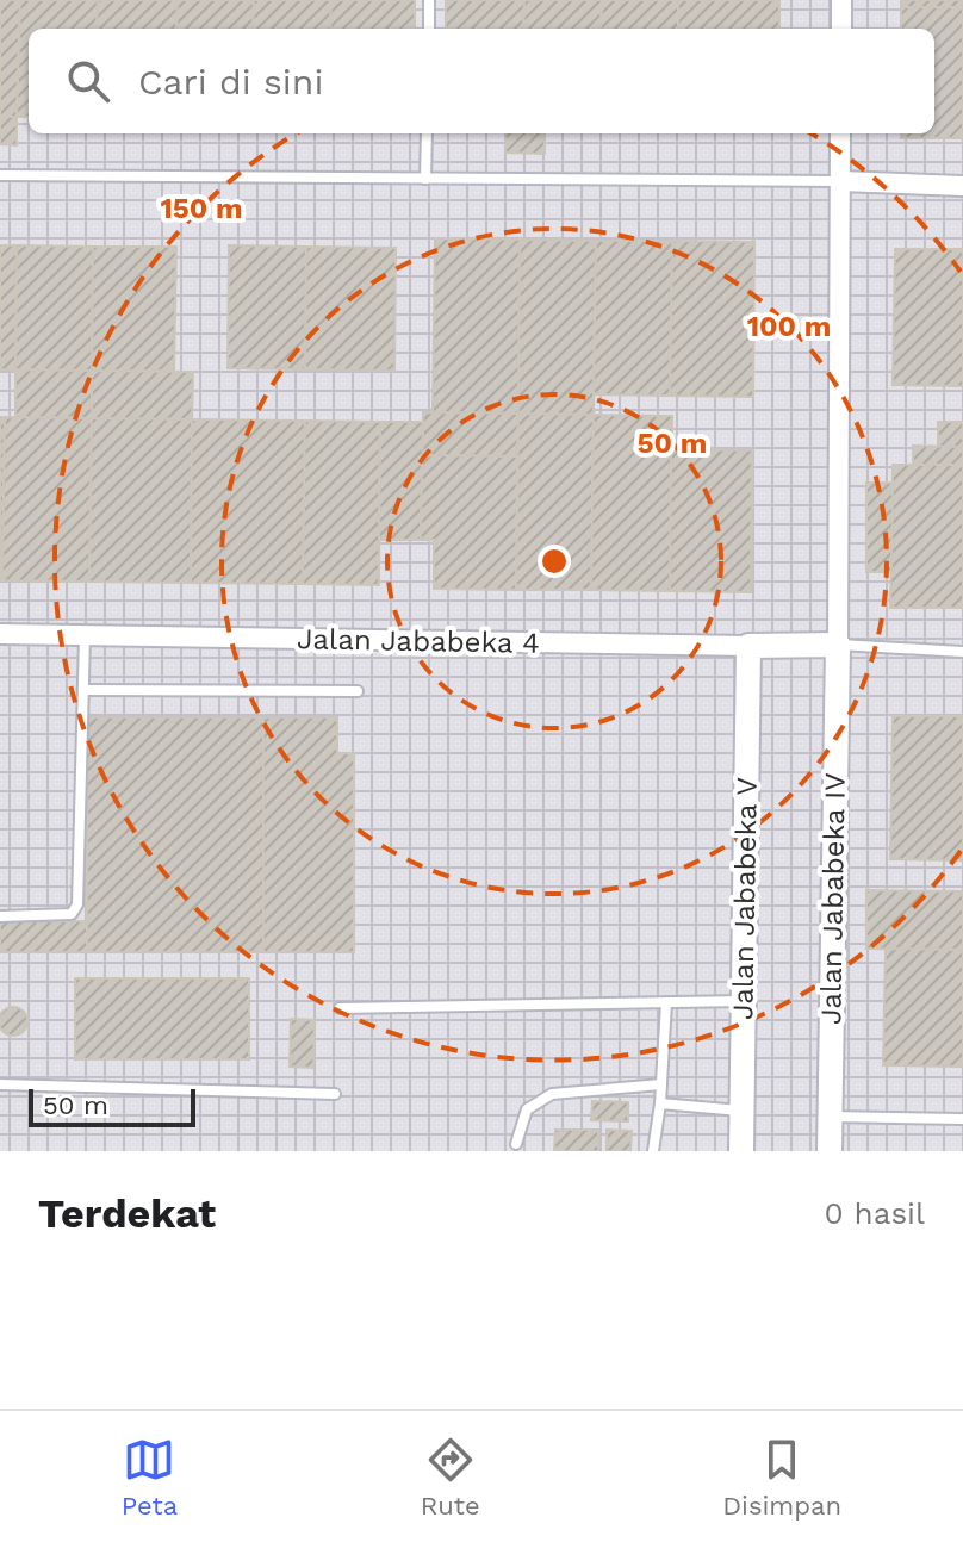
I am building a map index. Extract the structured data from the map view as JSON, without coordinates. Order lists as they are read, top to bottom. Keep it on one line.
{"streets":{"street":["Jalan Jababeka 4","Jalan Jababeka V","Jalan Jababeka IV"]},"crossings":[["Jalan Jababeka 4","Jalan Jababeka V"],["Jalan Jababeka 4","Jalan Jababeka IV"]],"scale_bar":"50 m","page":{"search":"Cari di sini","scale":"50 m","heading":["Terdekat","0 hasil"],"nav":["Peta","Rute","Disimpan"]},"rings":["150 m","100 m","50 m"]}
